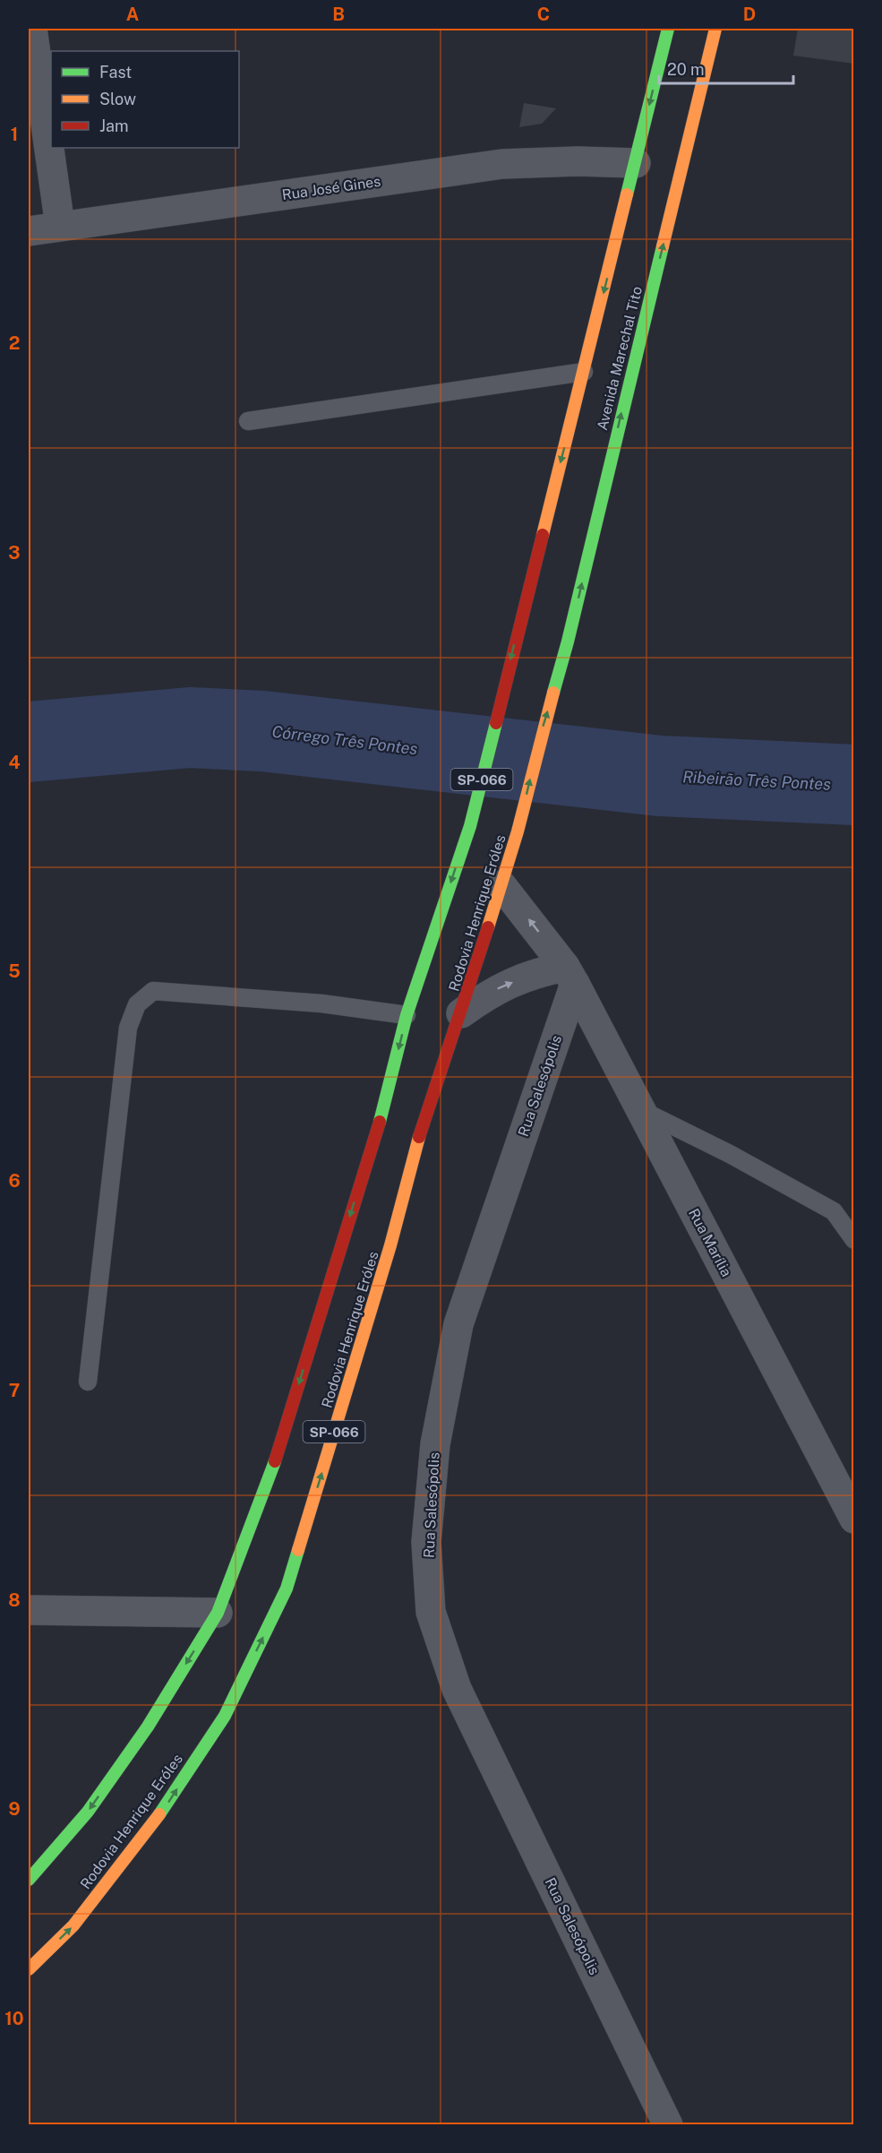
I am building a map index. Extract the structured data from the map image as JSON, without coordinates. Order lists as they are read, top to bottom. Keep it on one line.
{"streets":{"main road":["Avenida Marechal Tito","SP-066","Rodovia Henrique Eróles"],"street":["Rua José Gines","Rua Salesópolis","Rua Marília"]},"crossings":[["Avenida Marechal Tito","Rodovia Henrique Eróles"],["Rodovia Henrique Eróles","Rua Marília"],["Rua Salesópolis","Rua Marília"]],"water":["Córrego Três Pontes","Ribeirão Três Pontes"],"legend":["Fast","Slow","Jam"],"scale_bar":"20 m","grid":{"columns":["A","B","C","D"],"rows":["1","2","3","4","5","6","7","8","9","10"]}}
